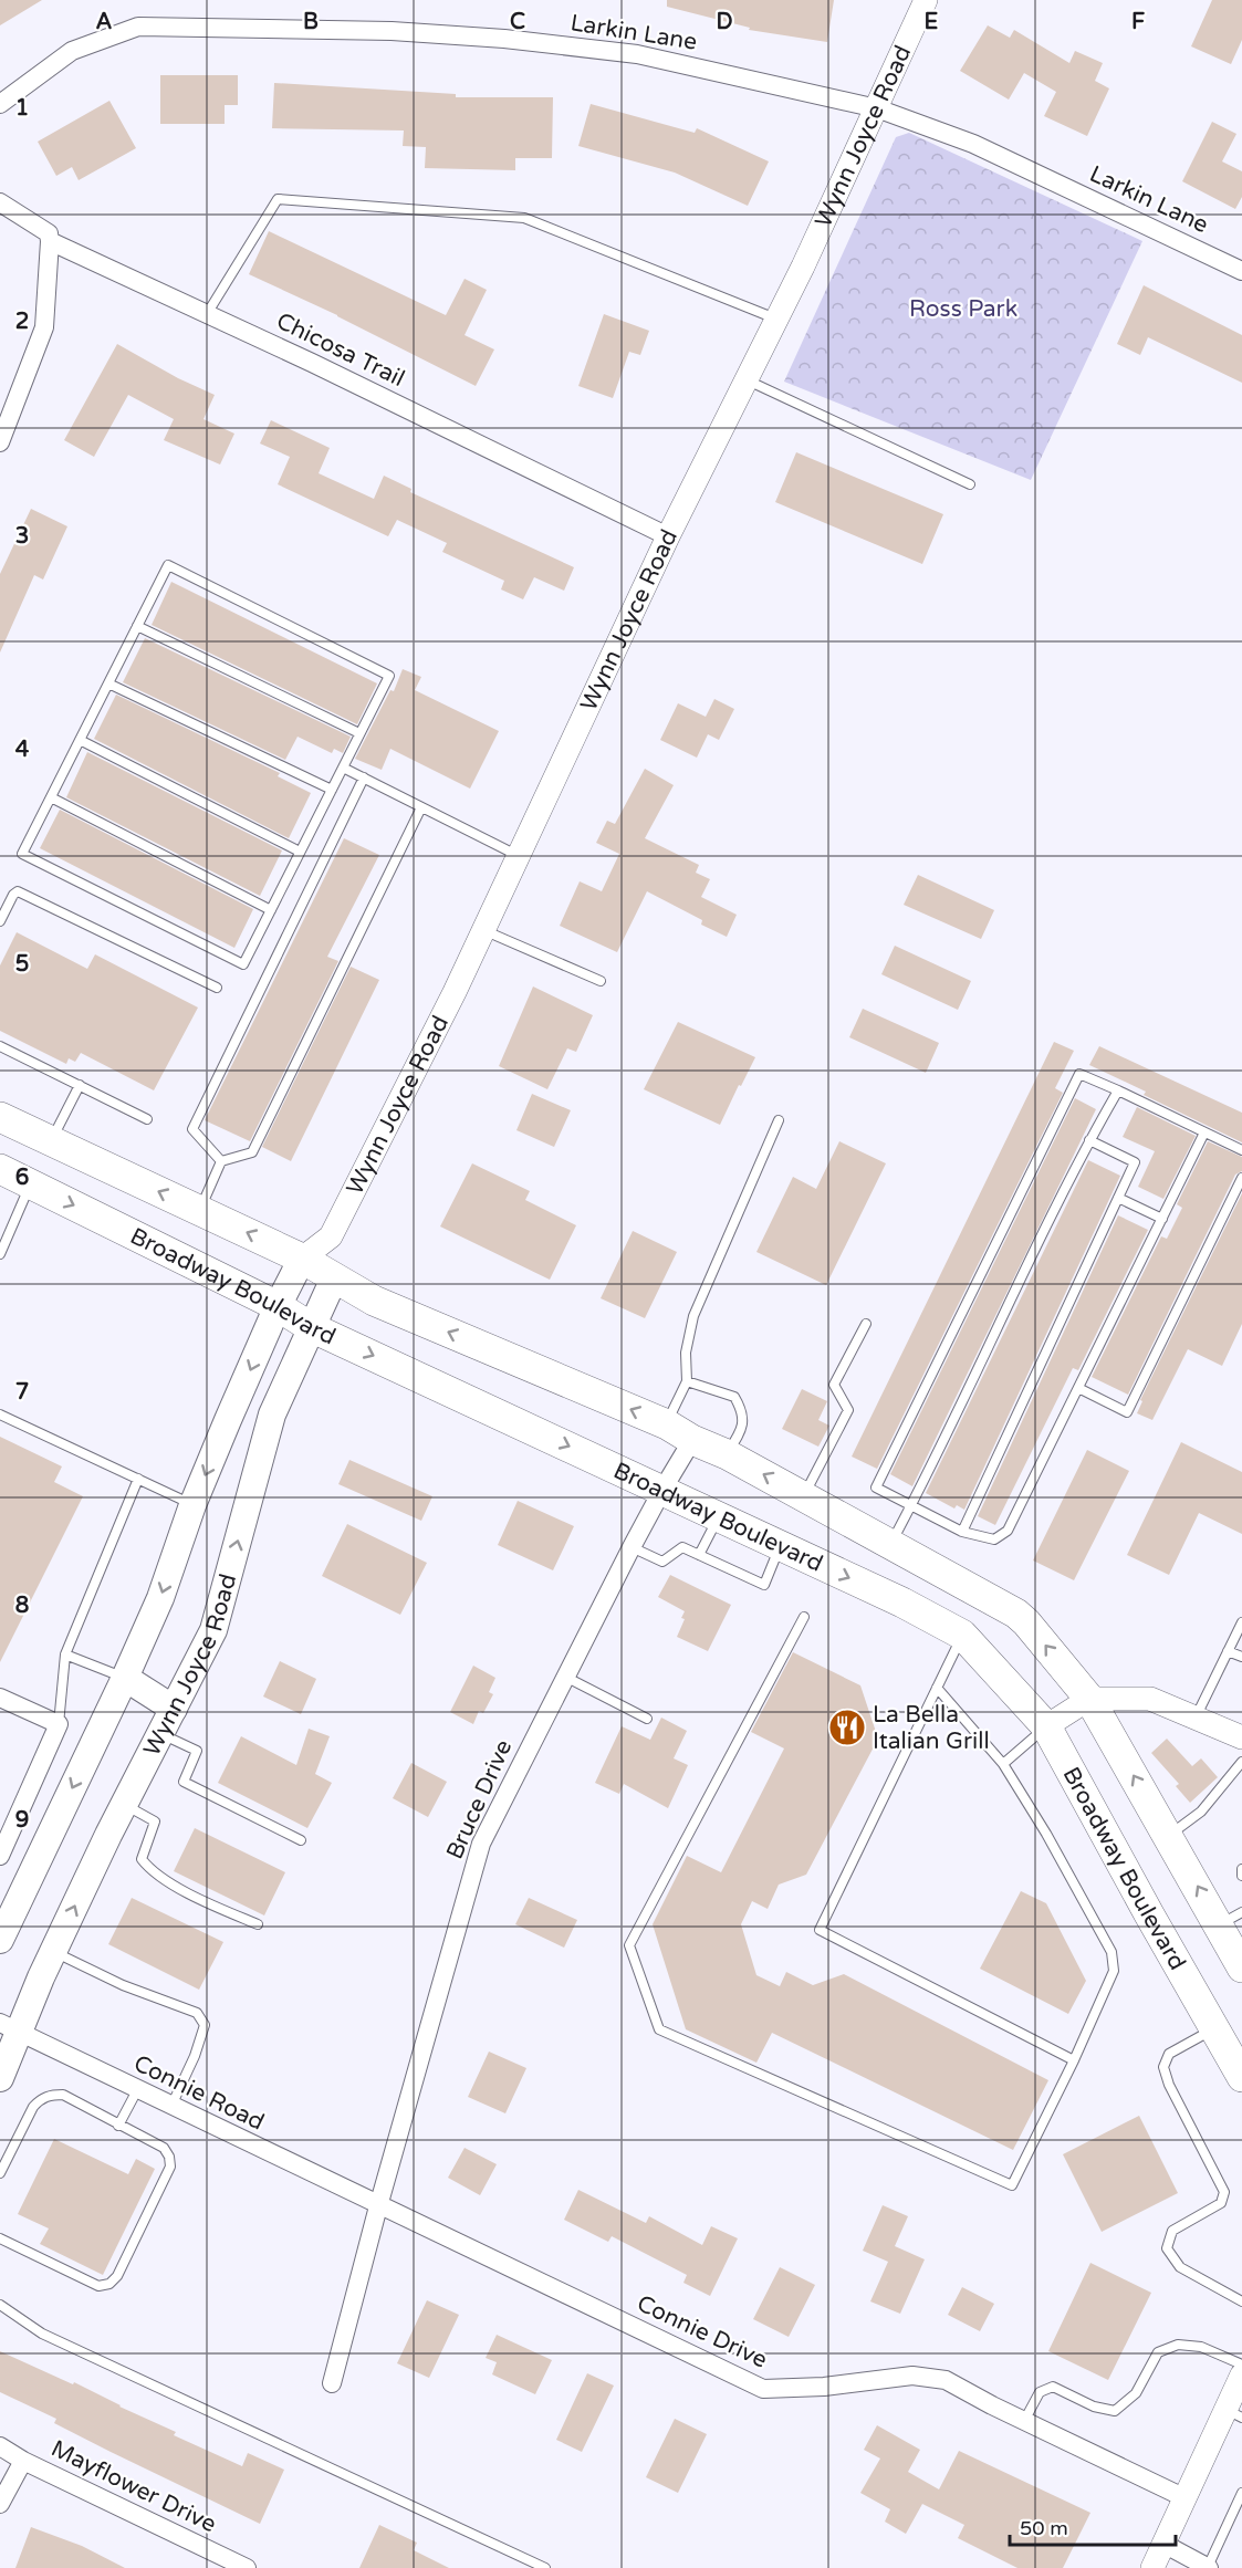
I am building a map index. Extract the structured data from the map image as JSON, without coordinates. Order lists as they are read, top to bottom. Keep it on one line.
{"streets":{"main road":["Wynn Joyce Road","Broadway Boulevard"],"street":["Larkin Lane","Chicosa Trail","Bruce Drive","Connie Road","Connie Drive","Mayflower Drive"]},"crossings":[["Larkin Lane","Wynn Joyce Road"],["Wynn Joyce Road","Chicosa Trail"],["Wynn Joyce Road","Broadway Boulevard"],["Wynn Joyce Road","Connie Road"],["Broadway Boulevard","Bruce Drive"],["Bruce Drive","Connie Road"],["Bruce Drive","Connie Drive"],["Connie Road","Connie Drive"]],"parks":["Ross Park"],"places":{"restaurant":["La Bella Italian Grill"]},"scale_bar":"50 m","grid":{"columns":["A","B","C","D","E","F"],"rows":["1","2","3","4","5","6","7","8","9"]}}
